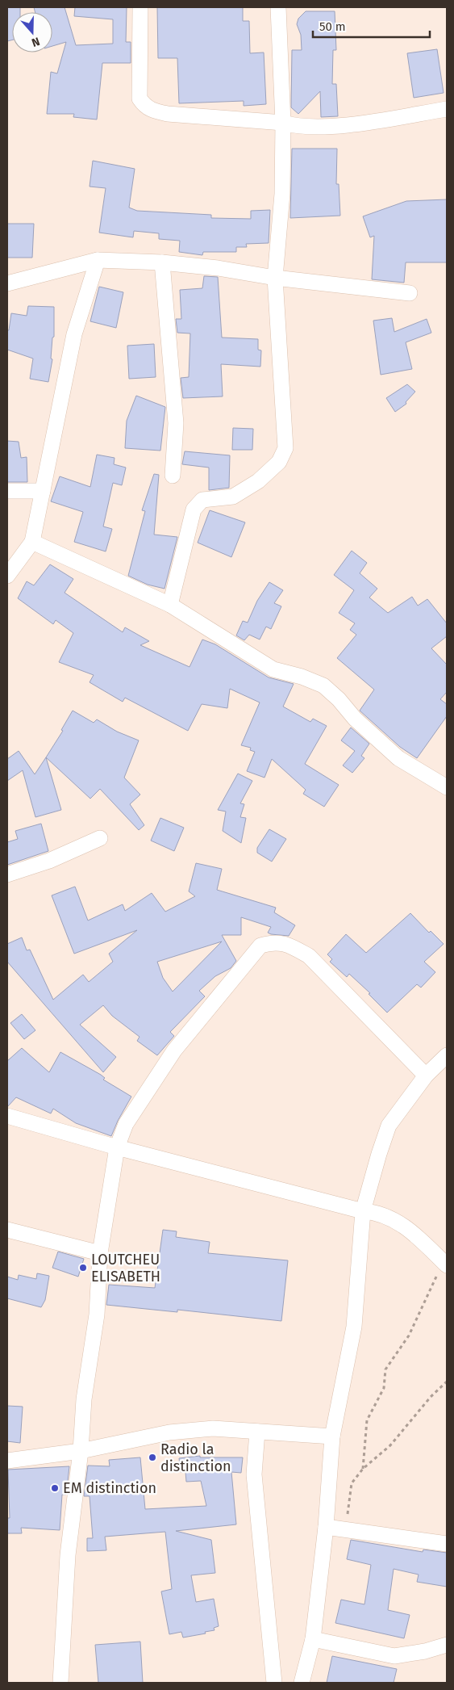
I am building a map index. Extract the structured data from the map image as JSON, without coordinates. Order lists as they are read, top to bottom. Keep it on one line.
{"places":["LOUTCHEU ELISABETH","Radio la distinction","EM distinction"],"scale_bar":"50 m","north":"bottom"}
